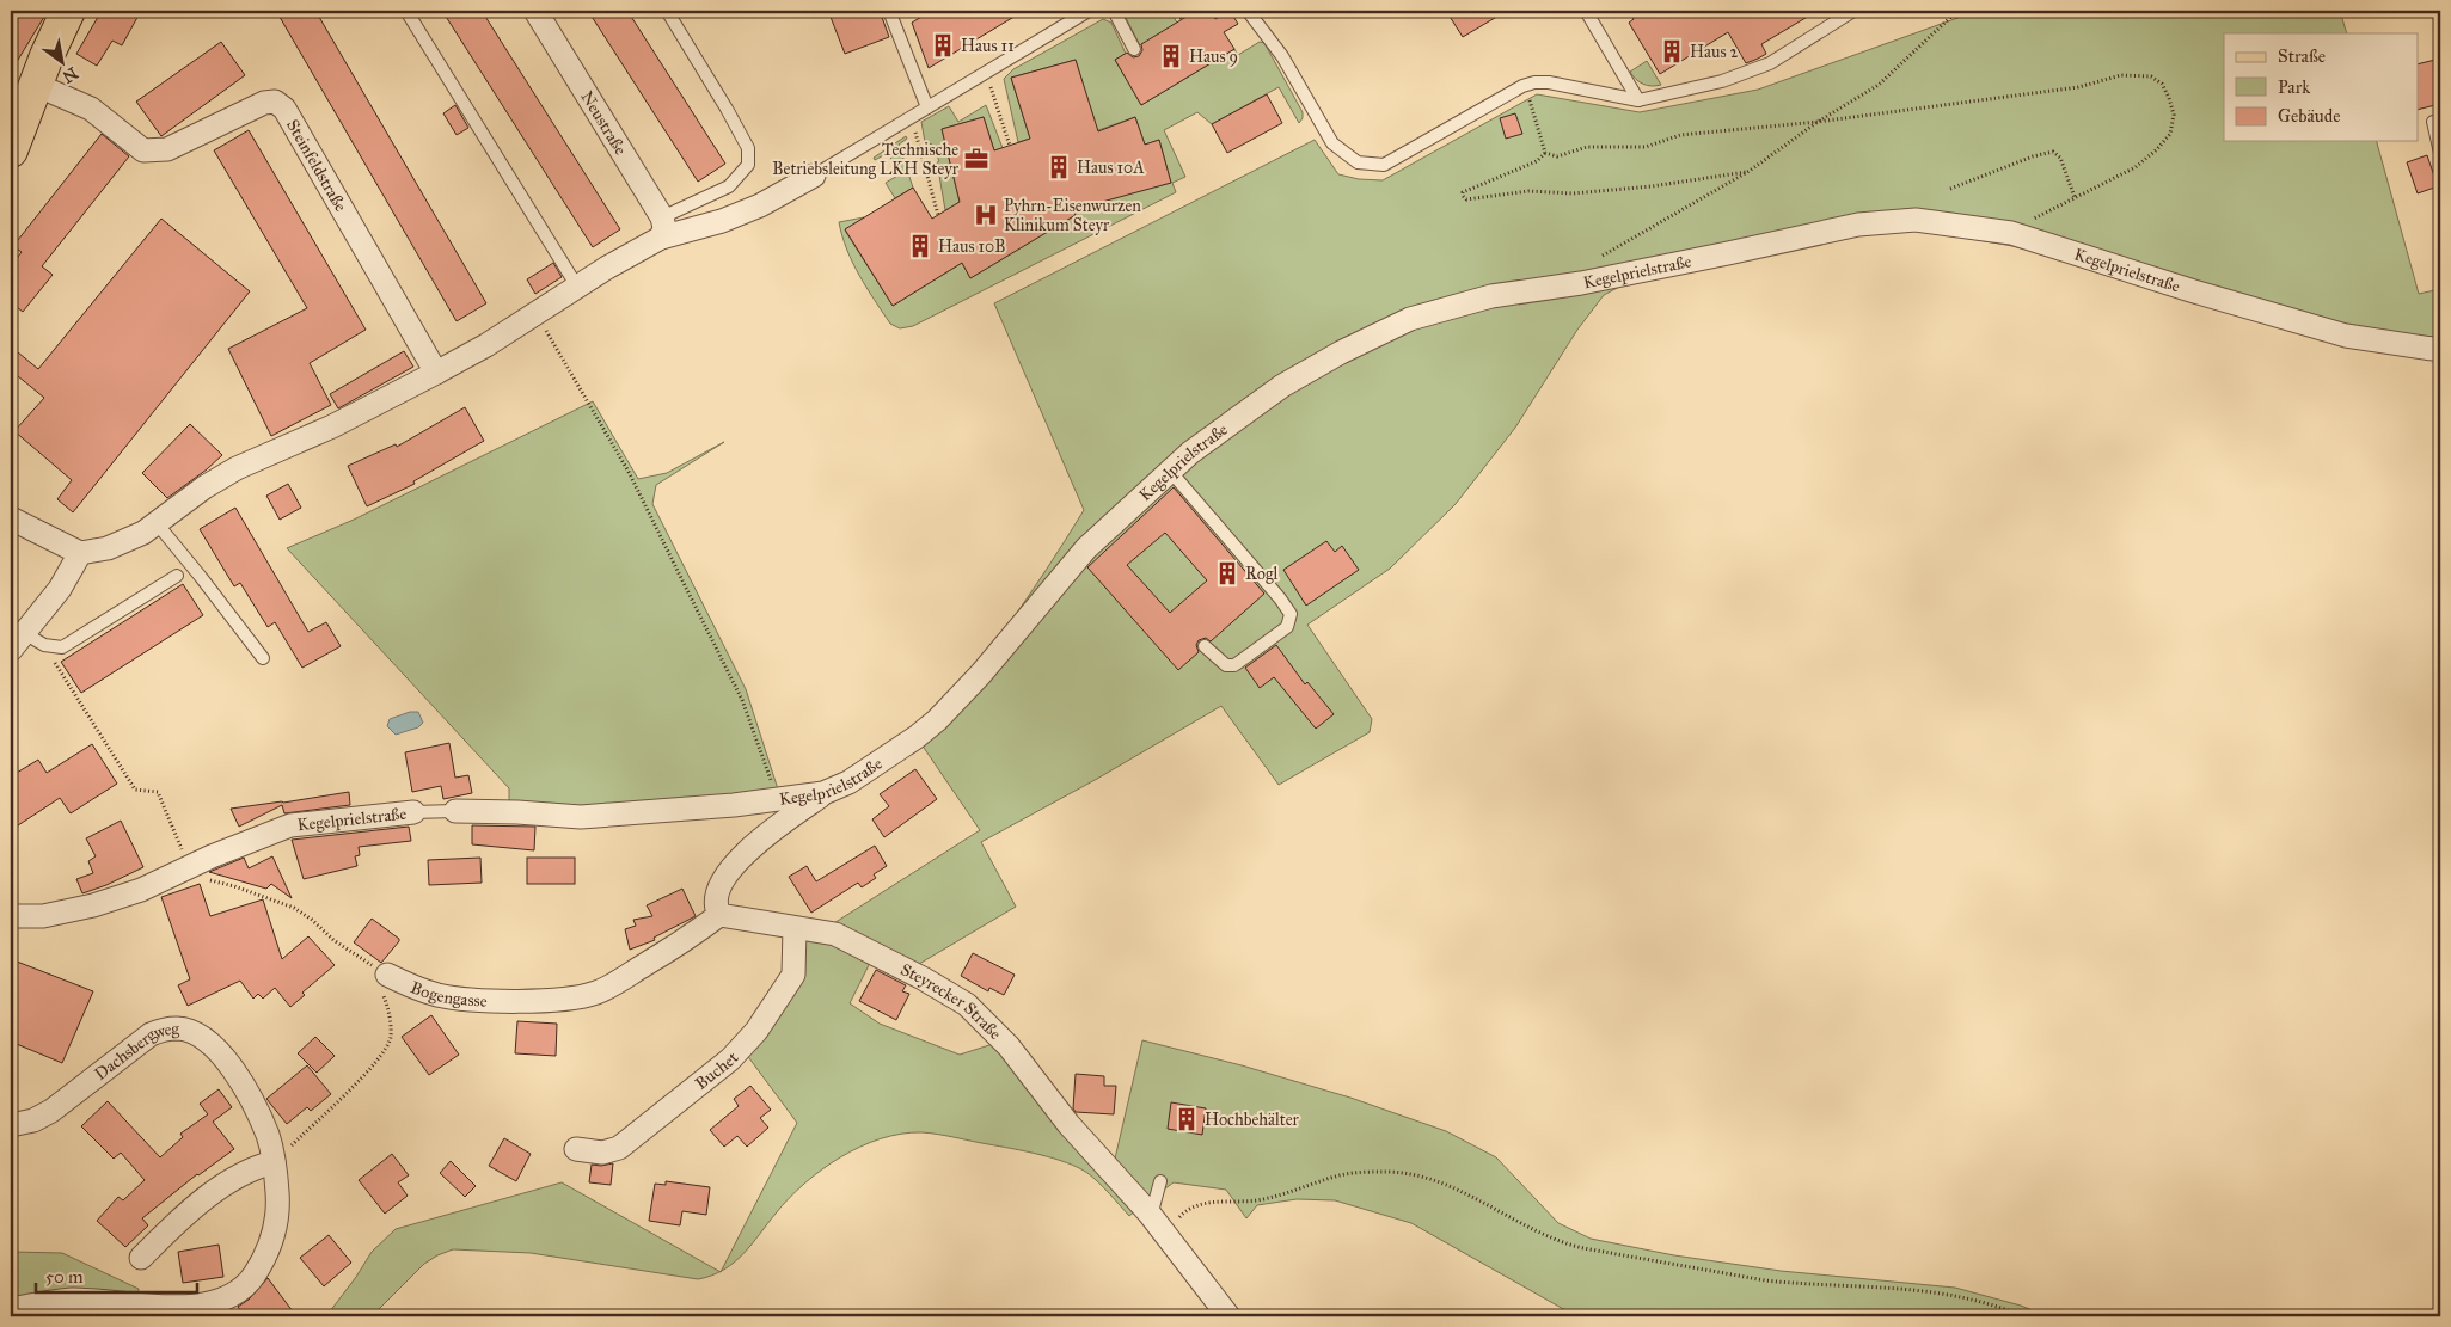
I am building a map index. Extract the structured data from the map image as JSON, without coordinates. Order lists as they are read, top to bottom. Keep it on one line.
{"streets":{"street":["Neustraße","Steinfeldstraße","Kegelprielstraße","Bogengasse","Steyrecker Straße","Dachsbergweg","Buchet"]},"crossings":[["Bogengasse","Steyrecker Straße"],["Steyrecker Straße","Buchet"]],"places":{"building":["Haus 11","Haus 2","Haus 9","Haus 10A","Haus 10B","Rogl","Hochbehälter"],"office":["Technische Betriebsleitung LKH Steyr"],"hospital":["Pyhrn-Eisenwurzen Klinikum Steyr"]},"legend":["Straße","Park","Gebäude"],"scale_bar":"50 m","north":"bottom right"}
